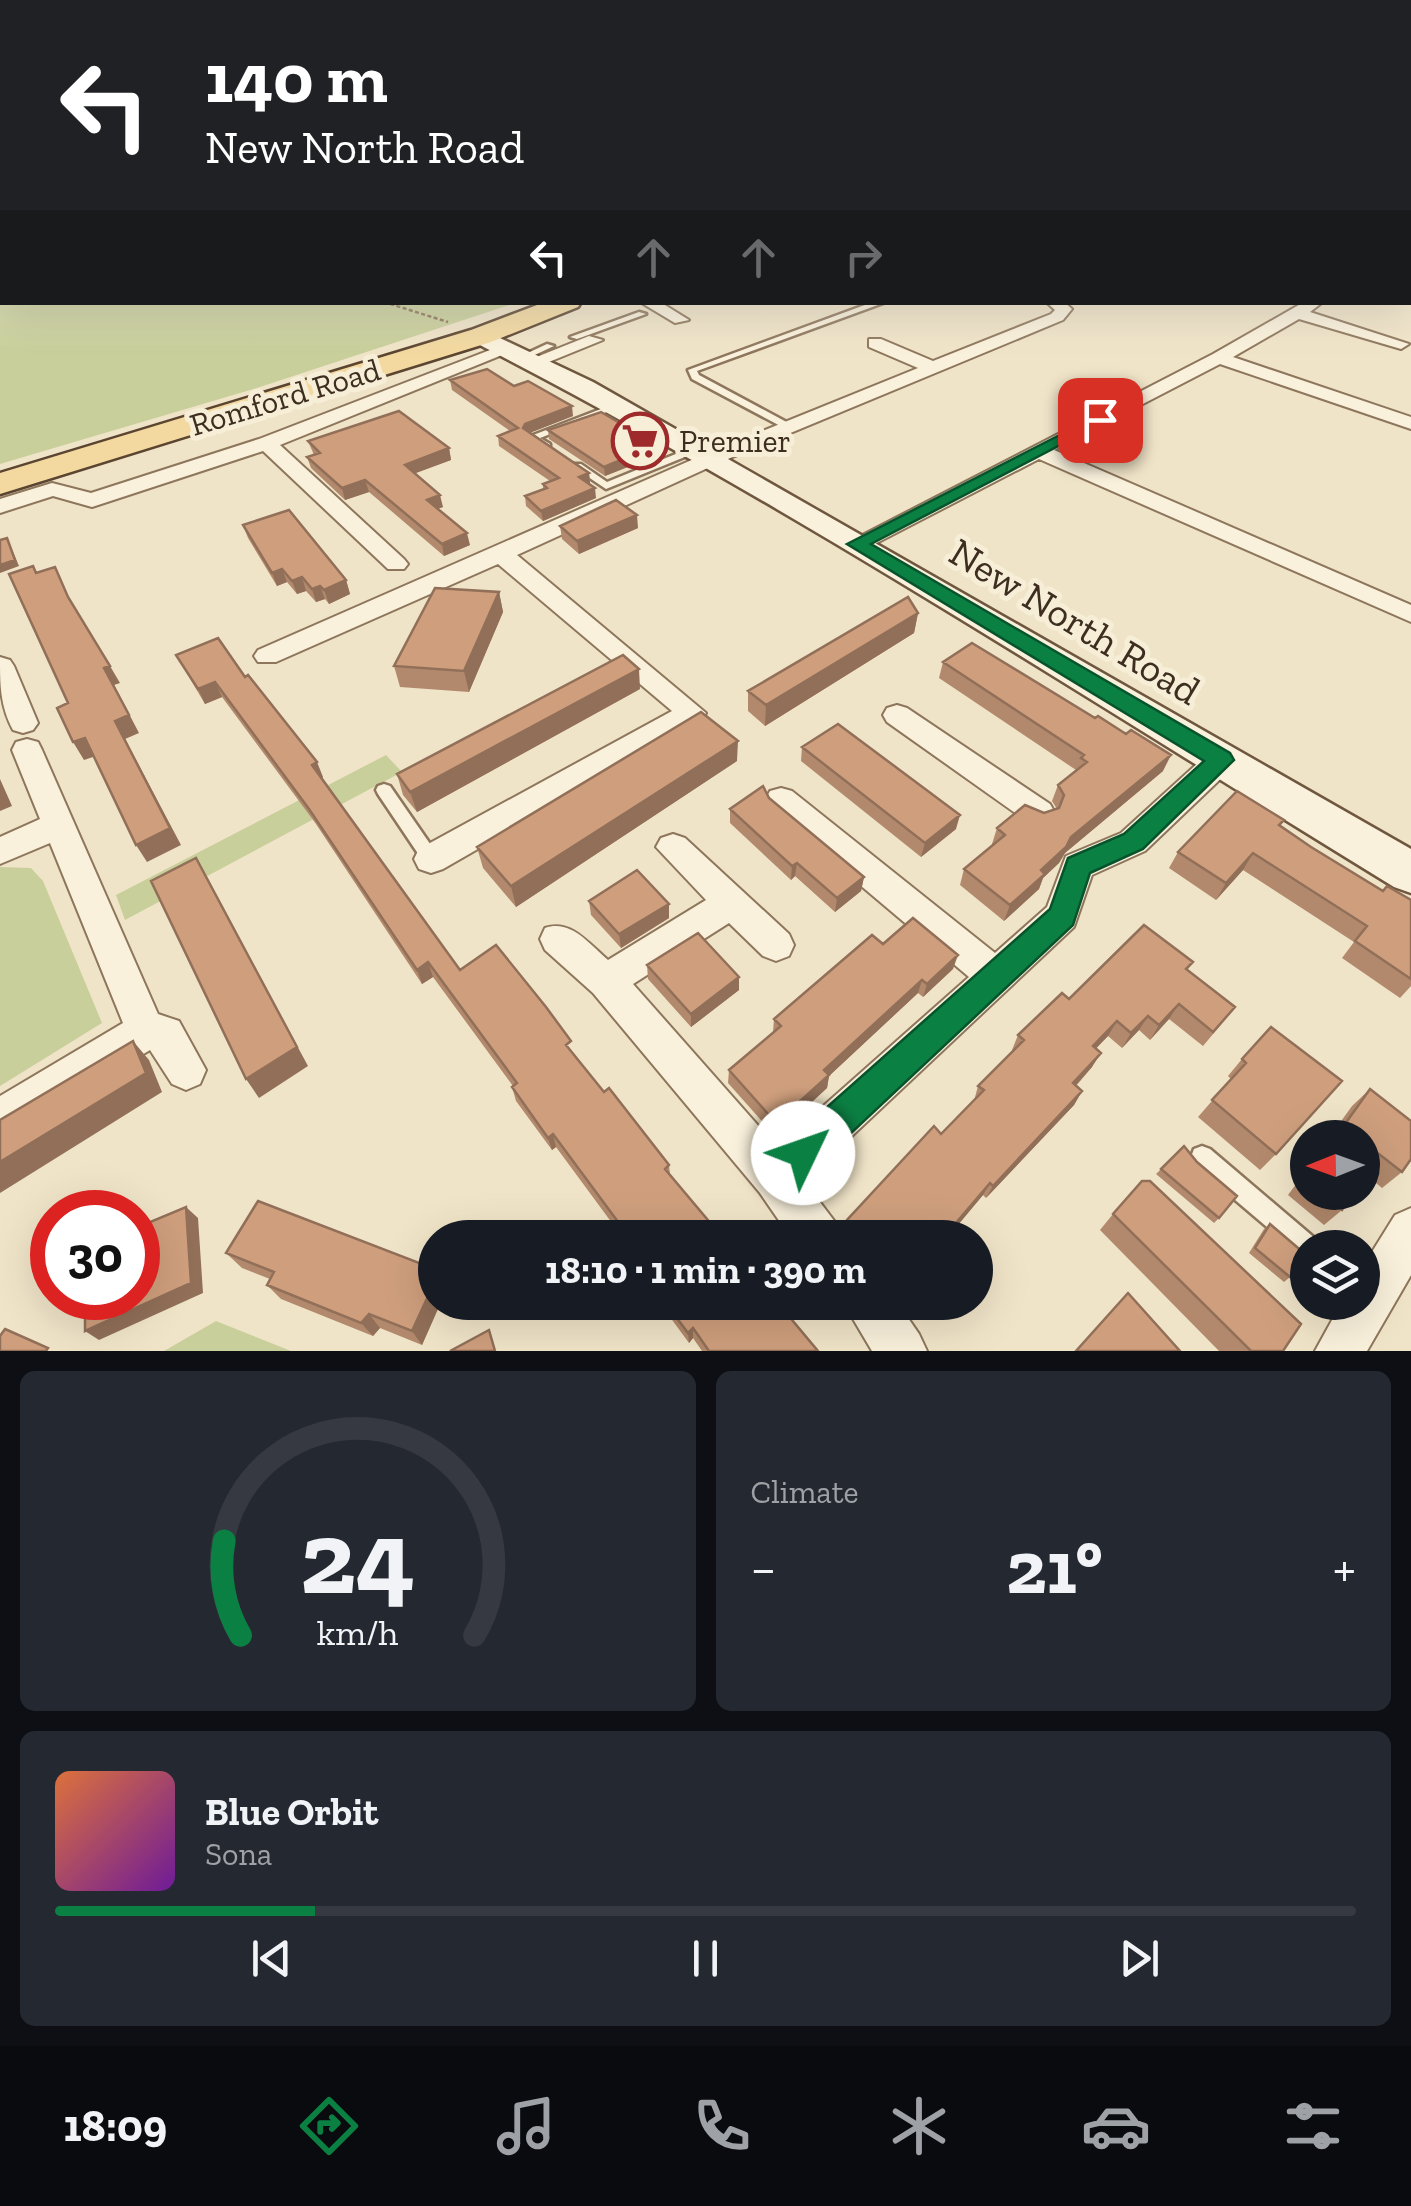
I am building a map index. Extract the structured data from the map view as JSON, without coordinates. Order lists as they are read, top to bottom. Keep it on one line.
{"streets":{"main road":["Romford Road"],"street":["New North Road"]},"crossings":[["Romford Road","New North Road"]],"places":{"supermarket":["Premier"]},"north":"left","page":{"turn":["140 m","New North Road"],"limit":"30","trip":"18:10 · 1 min · 390 m","tile":"Climate","heat":["−","21°","+"],"song":["Blue Orbit","Sona"],"tabs":"18:09","gauge":["24","km/h"]}}
